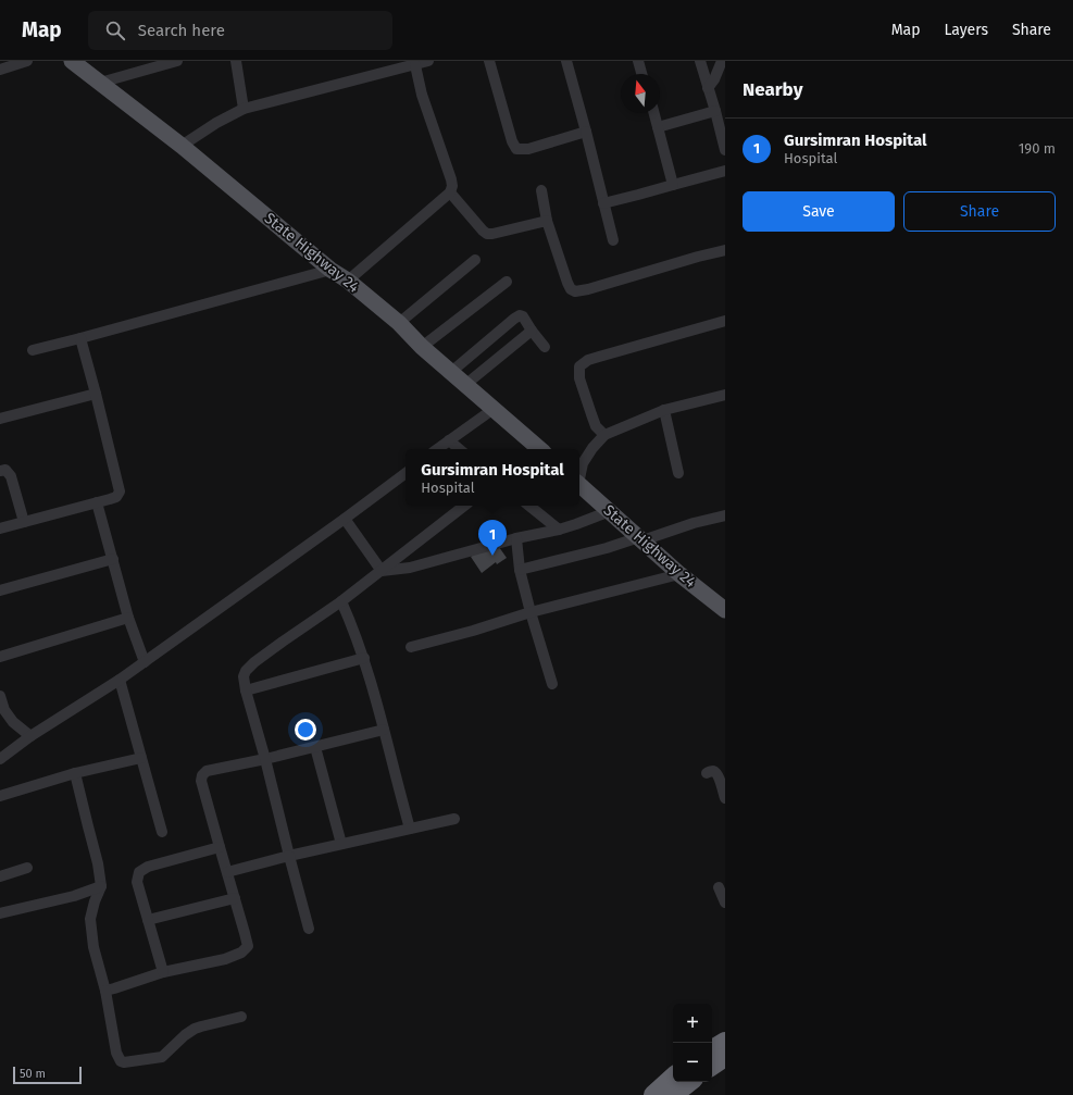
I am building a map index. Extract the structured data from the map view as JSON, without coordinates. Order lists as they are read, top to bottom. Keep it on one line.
{"streets":{"main road":["State Highway 24"]},"scale_bar":"50 m","north":"top","page":{"header":"Map","search":"Search here","nav":["Map","Layers","Share"],"heading":"Nearby","list":[{"mark":"1","name":"Gursimran Hospital","note":"Hospital","value":"190 m"}],"buttons":["Save","Share"],"popup":["Gursimran Hospital","Hospital"],"pins":"1","map_buttons":["+","−"],"scale":"50 m"}}
